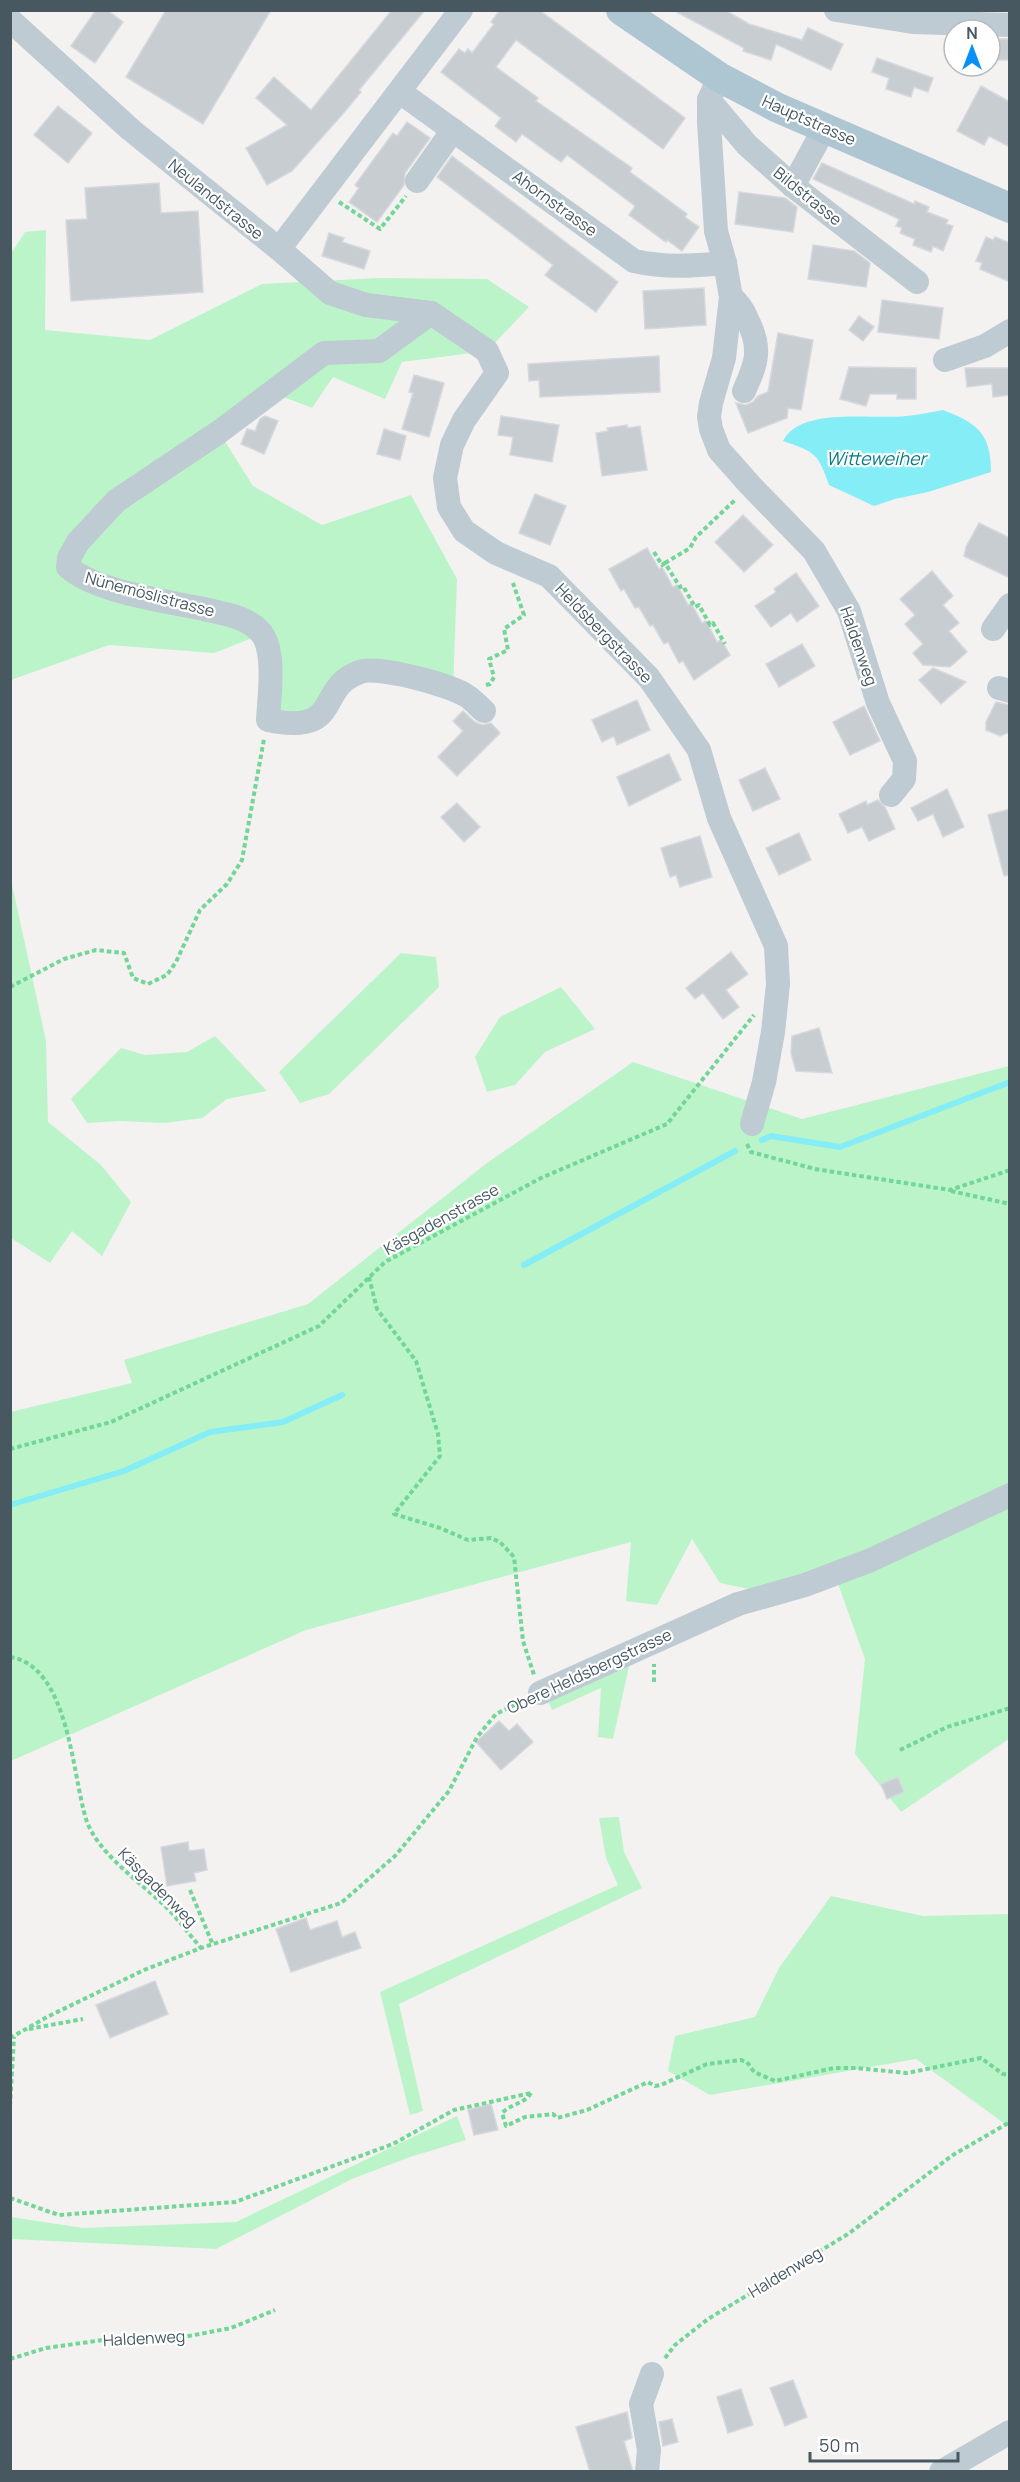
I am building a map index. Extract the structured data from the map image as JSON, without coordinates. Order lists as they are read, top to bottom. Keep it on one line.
{"streets":{"main road":["Hauptstrasse"],"street":["Bildstrasse","Neulandstrasse","Ahornstrasse","Nünemöslistrasse","Heldsbergstrasse","Haldenweg","Obere Heldsbergstrasse"],"path":["Käsgadenstrasse","Käsgadenweg"]},"crossings":[["Hauptstrasse","Bildstrasse"],["Neulandstrasse","Ahornstrasse"],["Neulandstrasse","Heldsbergstrasse"],["Nünemöslistrasse","Heldsbergstrasse"],["Heldsbergstrasse","Käsgadenstrasse"],["Obere Heldsbergstrasse","Käsgadenweg"]],"water":["Witteweiher"],"scale_bar":"50 m","north":"top"}
